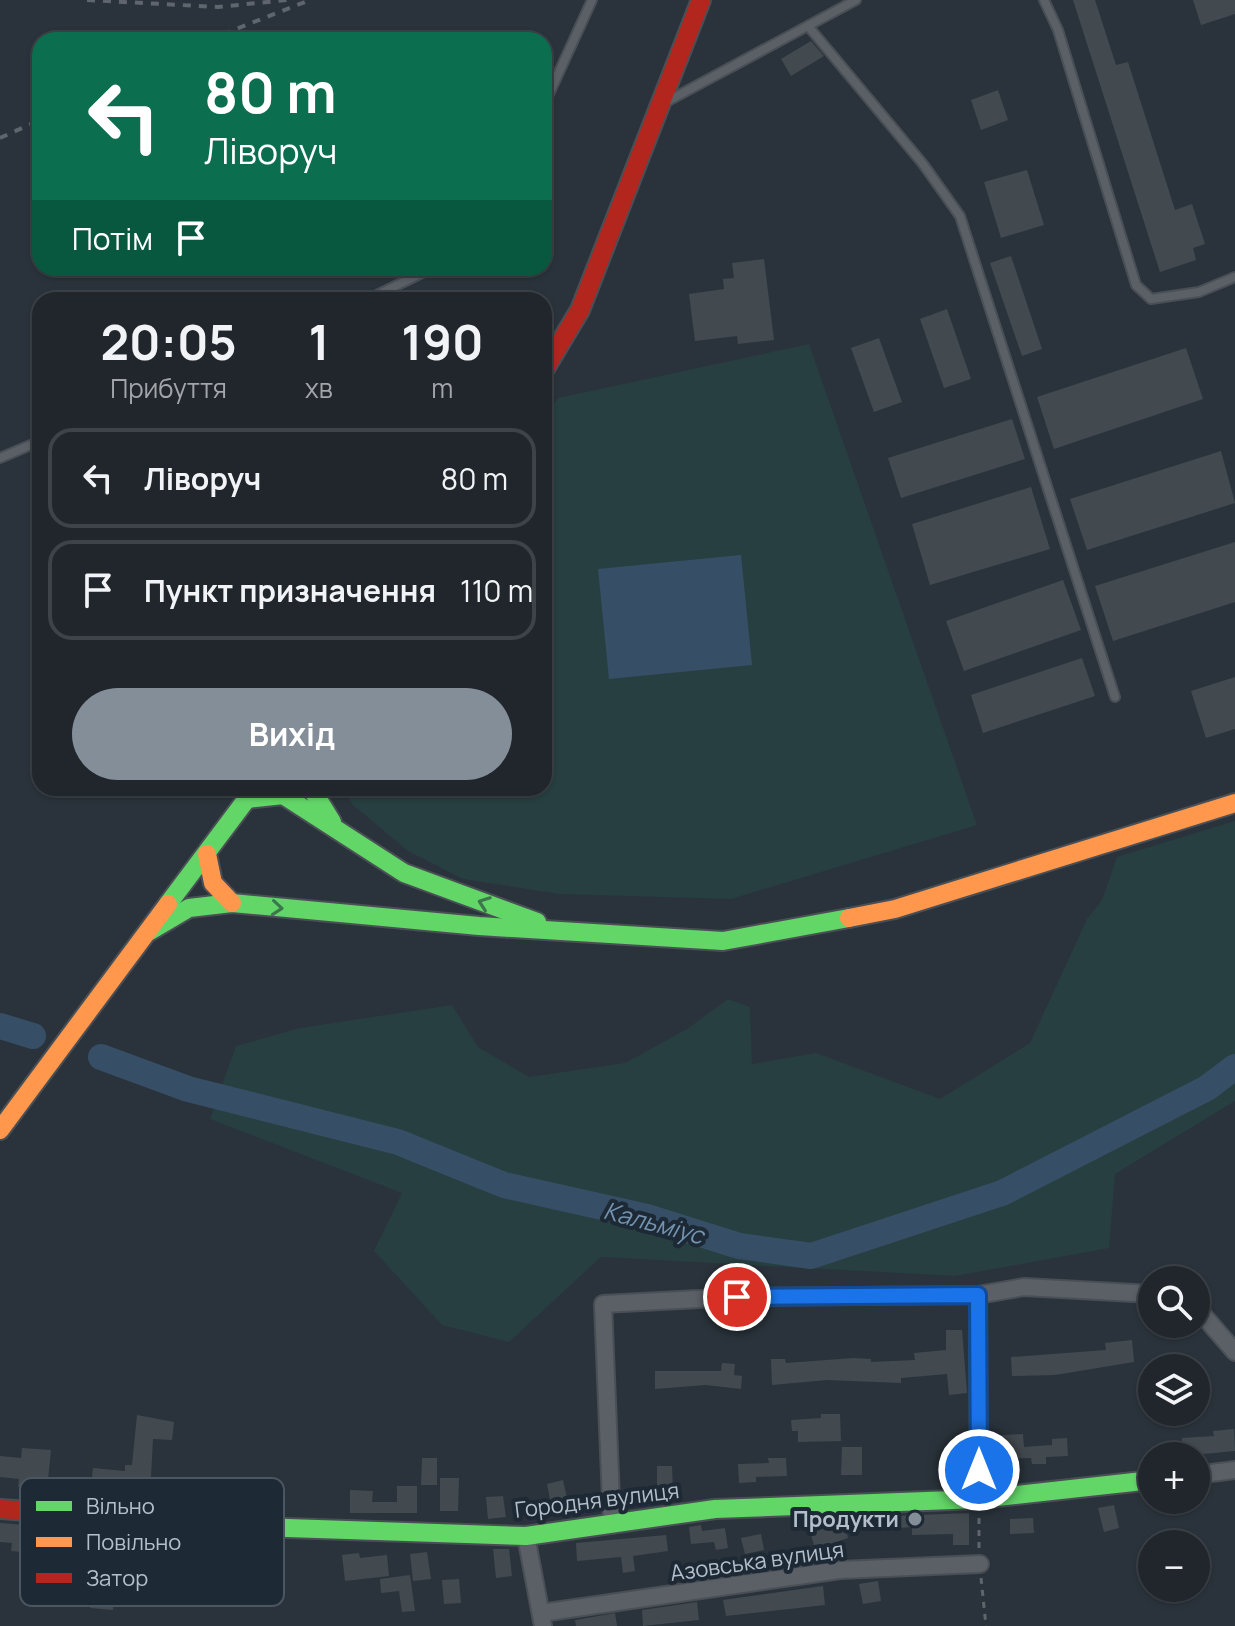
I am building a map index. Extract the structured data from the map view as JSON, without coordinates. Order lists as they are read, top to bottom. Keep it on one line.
{"streets":{"street":["Городня вулиця","Азовська вулиця"]},"water":["Кальміус"],"places":["Продукти"],"legend":["Вільно","Повільно","Затор"],"page":{"turn":["80 m","Ліворуч"],"then":"Потім","eta":["20:05","Прибуття","1","хв","190","m"],"list":[{"name":"Ліворуч","value":"80 m"},{"name":"Пункт призначення","value":"110 m"}],"buttons":"Вихід","map_buttons":["+","−"]}}
